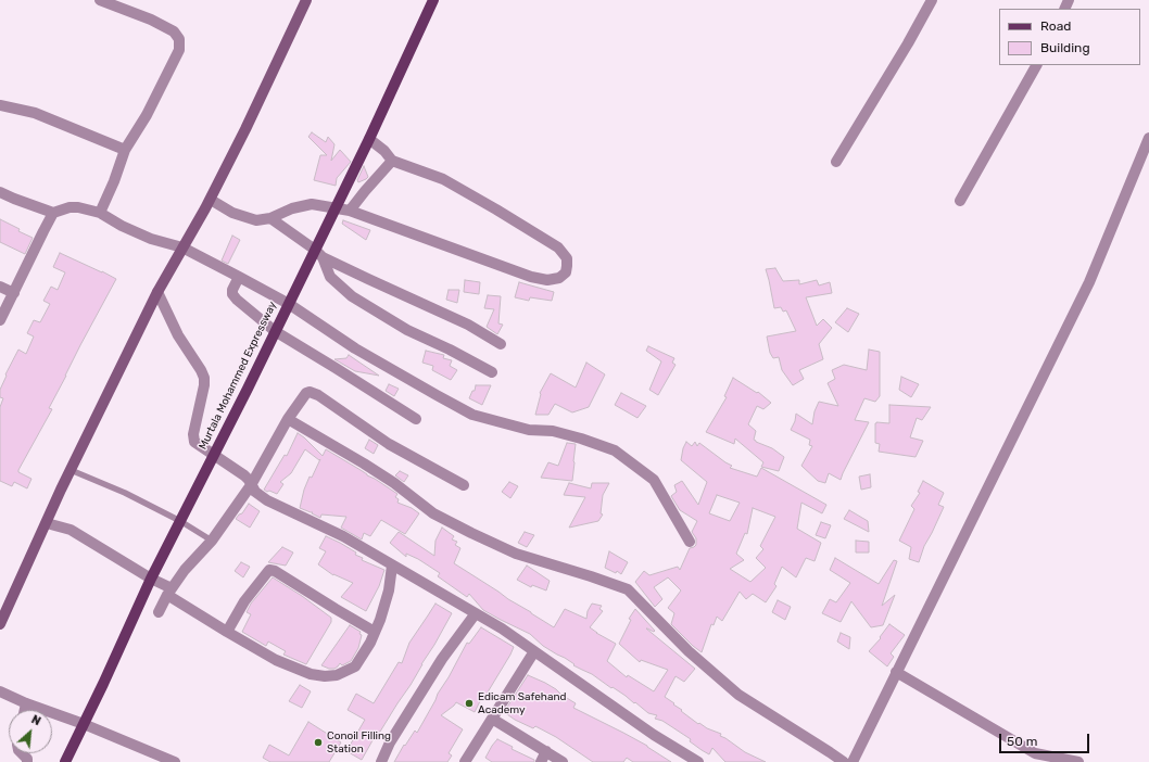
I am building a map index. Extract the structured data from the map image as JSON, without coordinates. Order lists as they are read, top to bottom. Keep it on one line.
{"streets":{"main road":["Murtala Mohammed Expressway"]},"places":["Edicam Safehand Academy","Conoil Filling Station"],"legend":["Road","Building"],"scale_bar":"50 m","north":"top right"}
